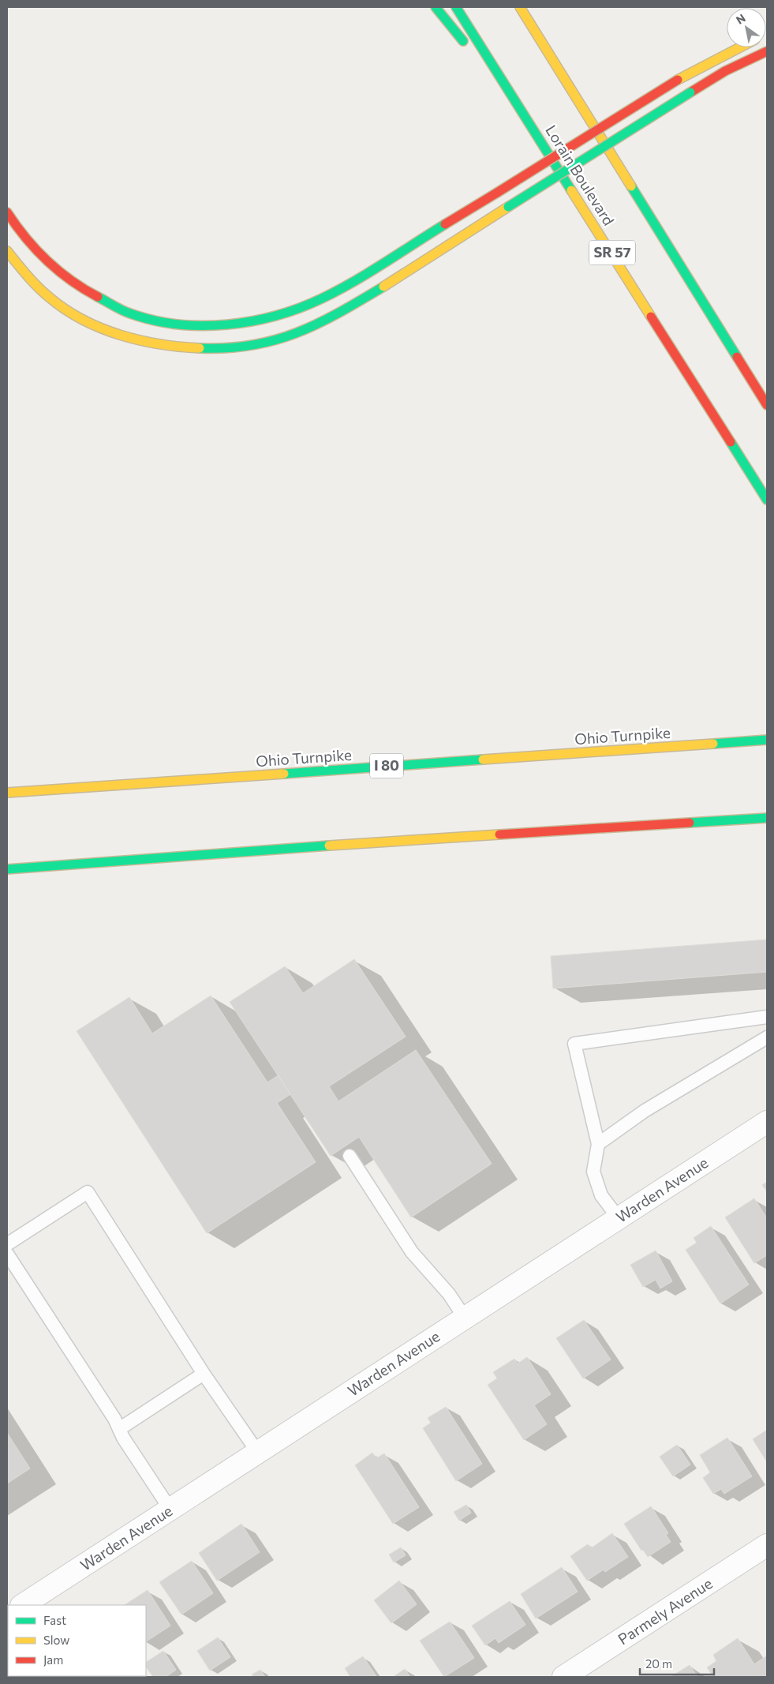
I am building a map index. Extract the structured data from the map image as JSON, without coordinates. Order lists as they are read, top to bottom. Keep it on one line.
{"streets":{"highway":["Lorain Boulevard","SR 57","Ohio Turnpike","I 80"],"street":["Warden Avenue","Parmely Avenue"]},"legend":["Fast","Slow","Jam"],"scale_bar":"20 m","north":"top left"}
